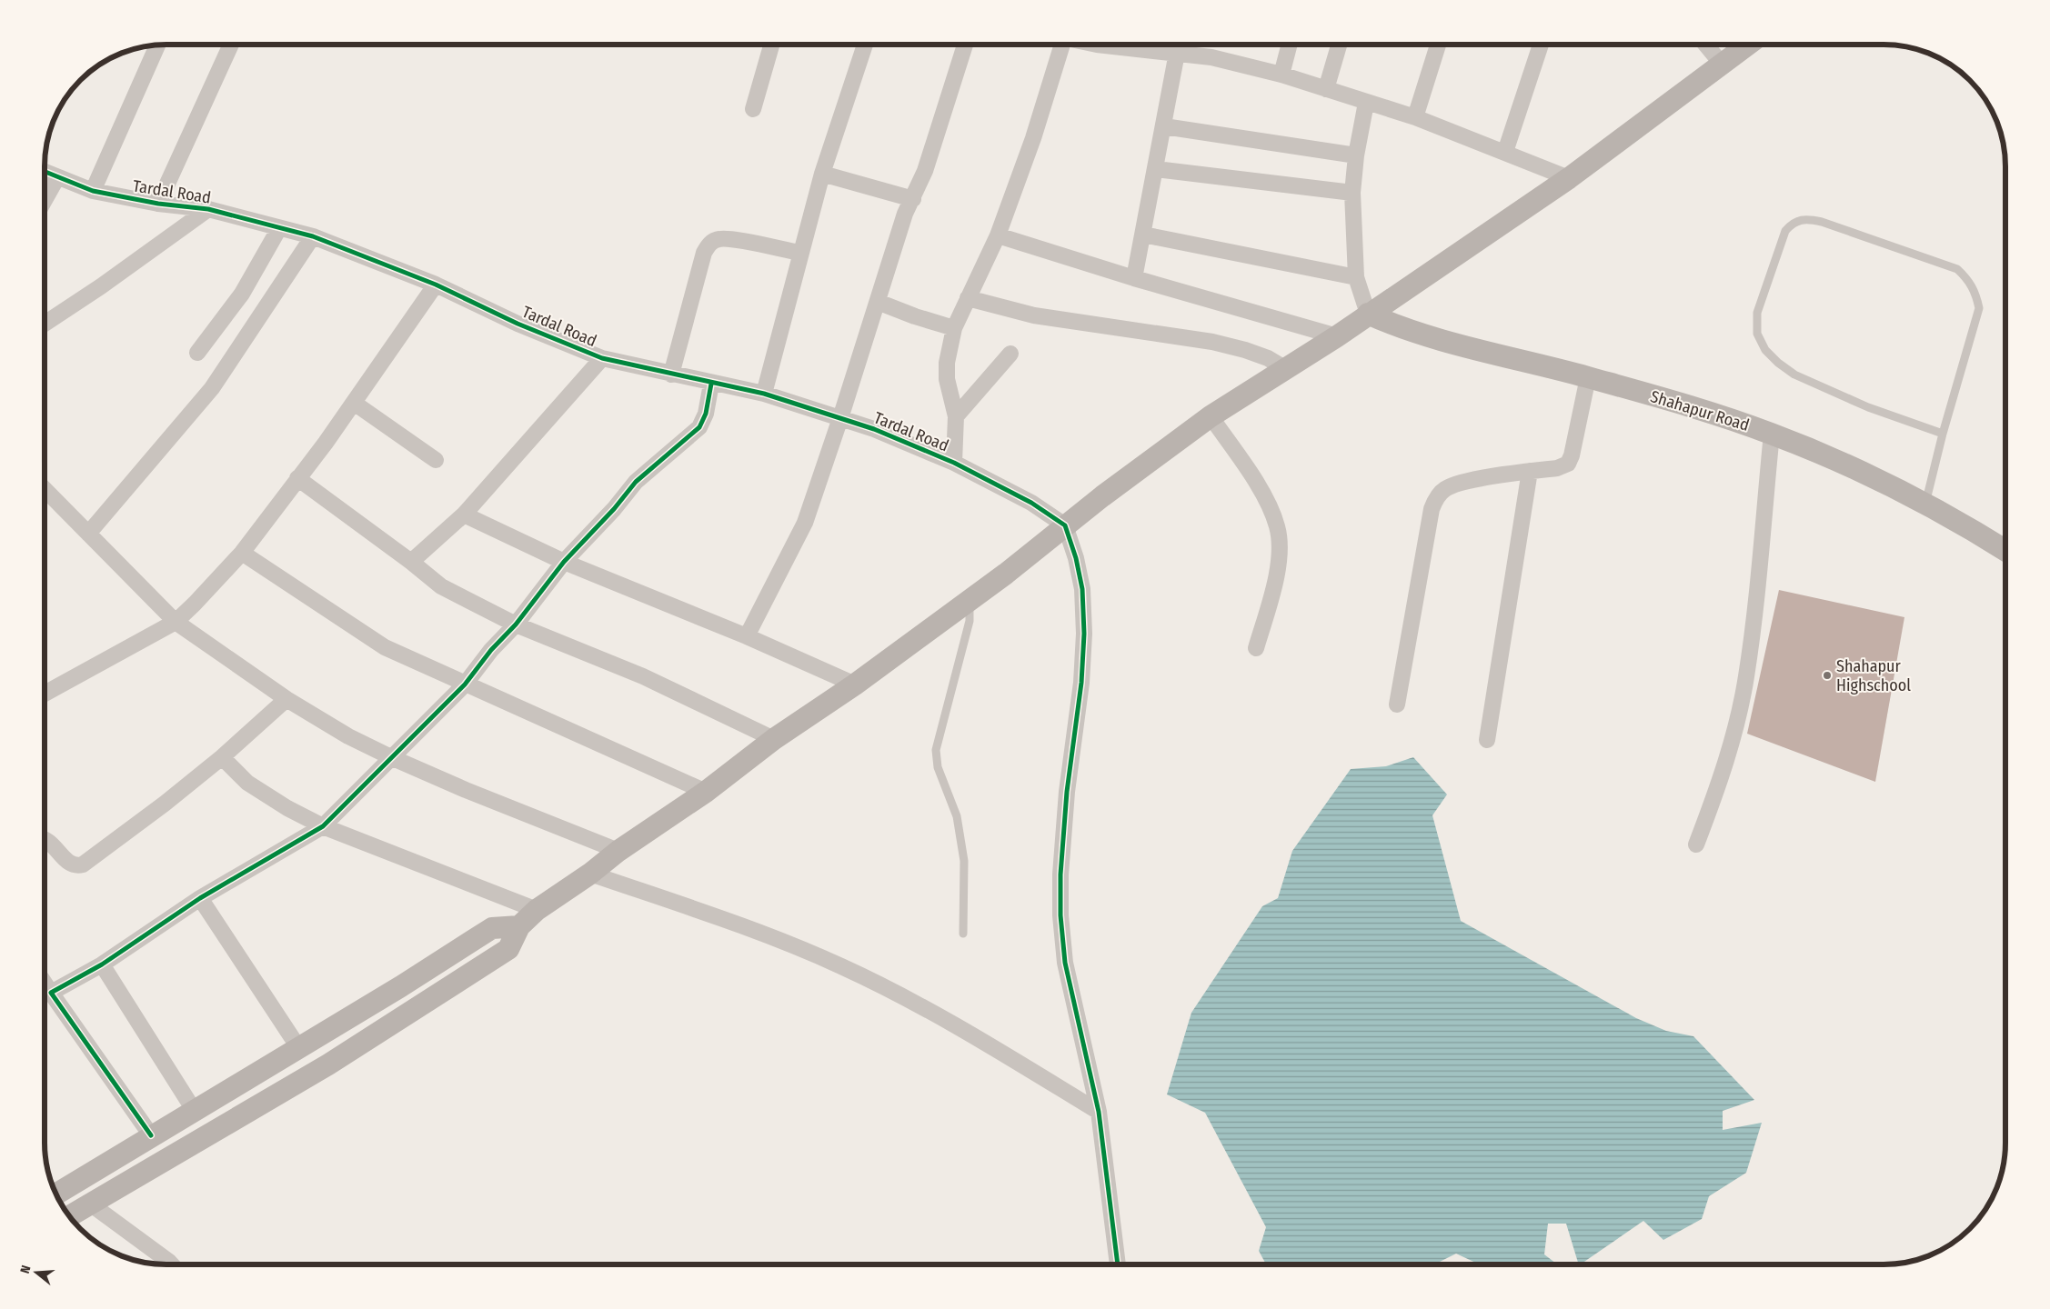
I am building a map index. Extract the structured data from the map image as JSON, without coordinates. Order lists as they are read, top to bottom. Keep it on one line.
{"streets":{"main road":["Shahapur Road"],"street":["Tardal Road"]},"places":["Shahapur Highschool"],"north":"left"}
